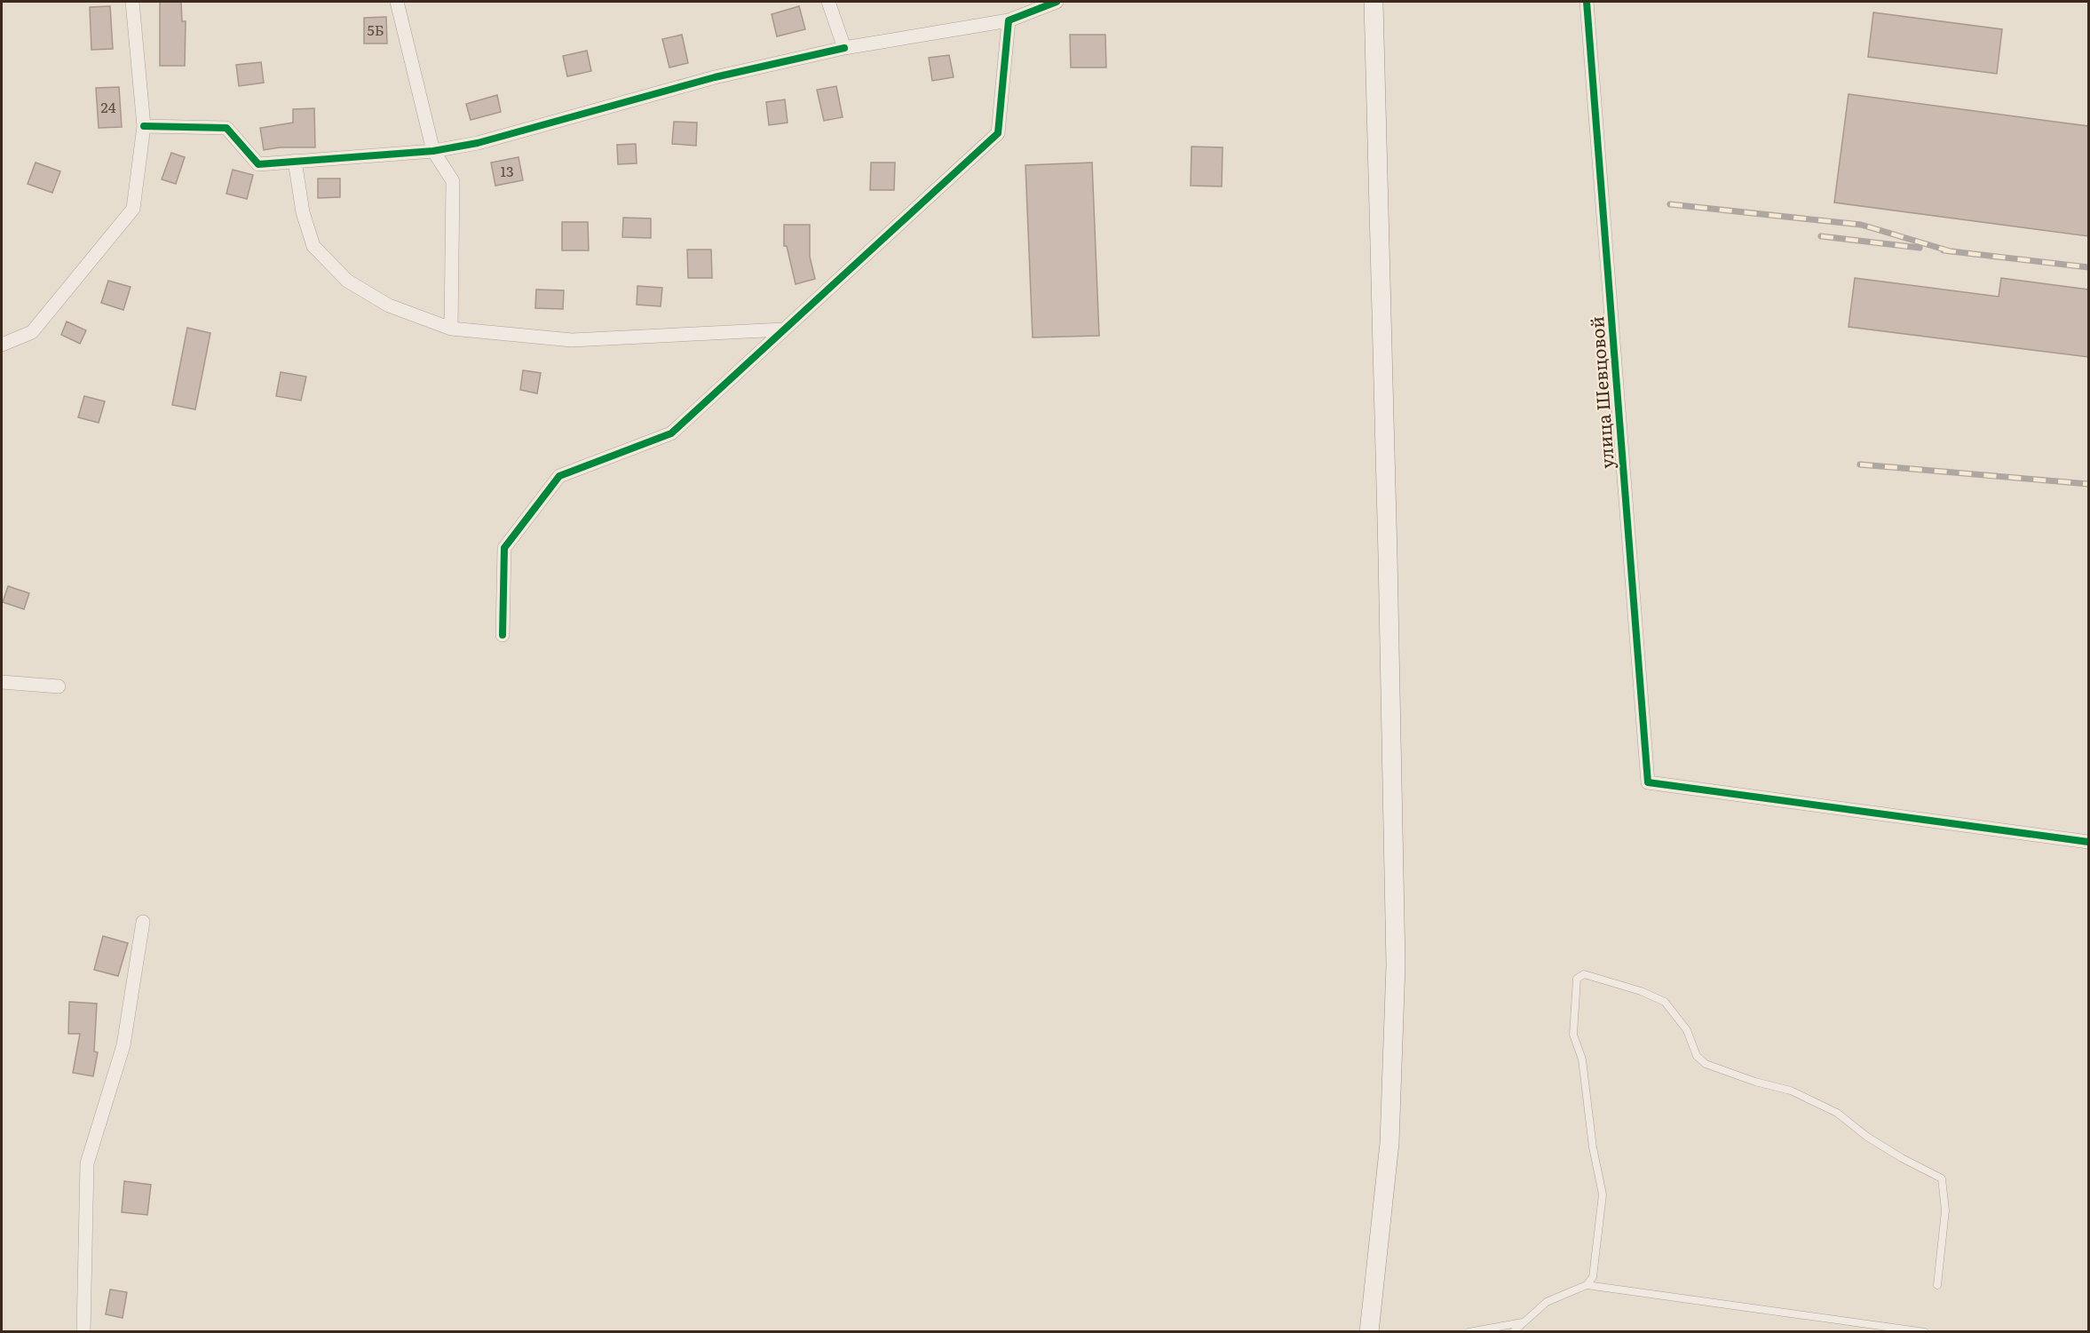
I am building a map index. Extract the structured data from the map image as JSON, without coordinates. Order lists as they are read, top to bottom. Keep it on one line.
{"streets":{"street":["улица Шевцовой"]},"house_numbers":["5Б","24","13"]}
